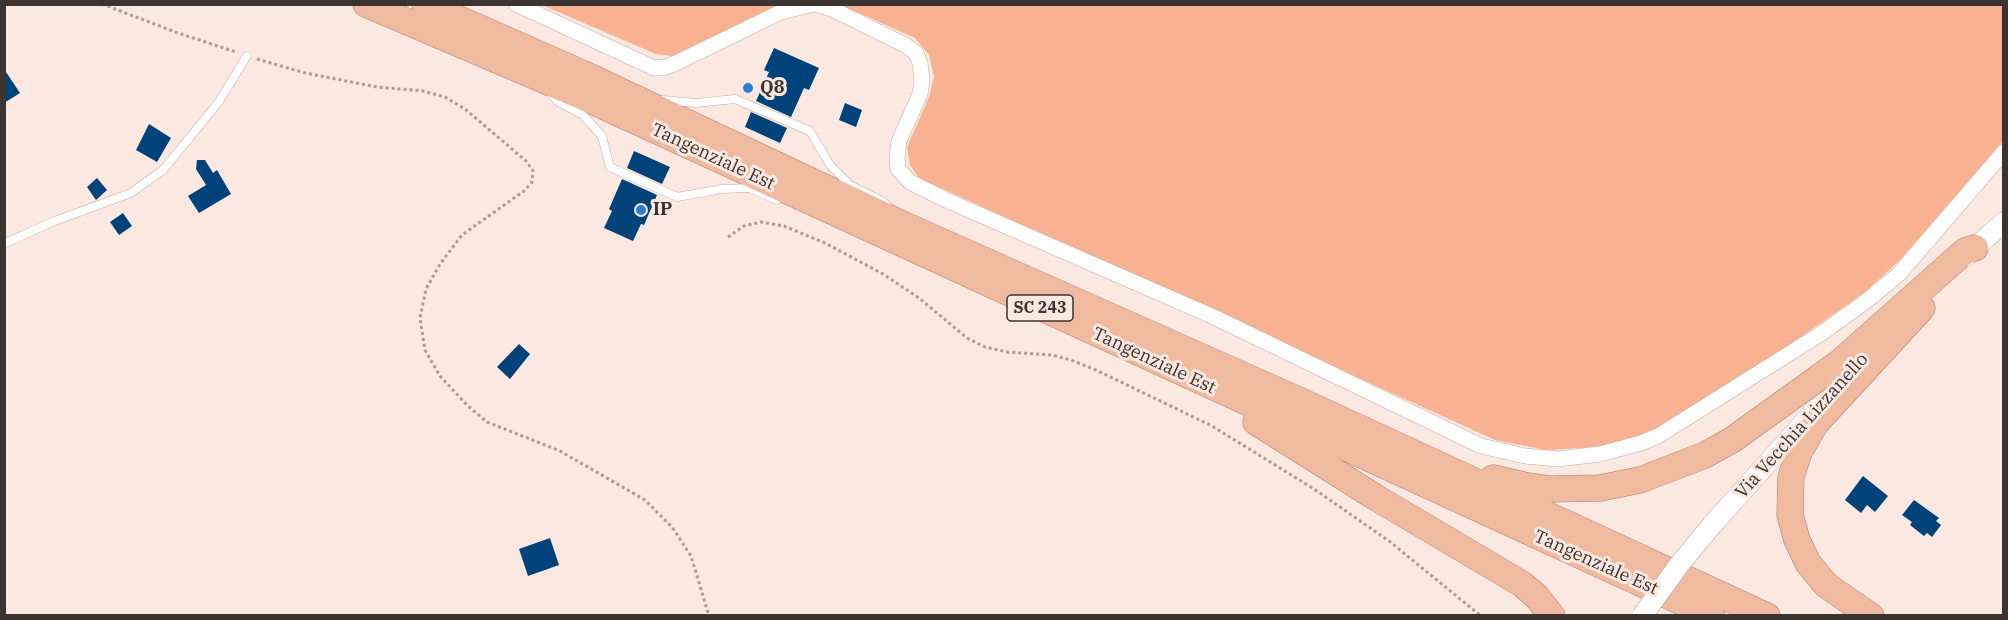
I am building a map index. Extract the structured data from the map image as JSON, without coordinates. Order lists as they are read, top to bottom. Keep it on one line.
{"streets":{"highway":["Tangenziale Est","SC 243"],"street":["Via Vecchia Lizzanello"]},"places":["Q8","IP"]}
